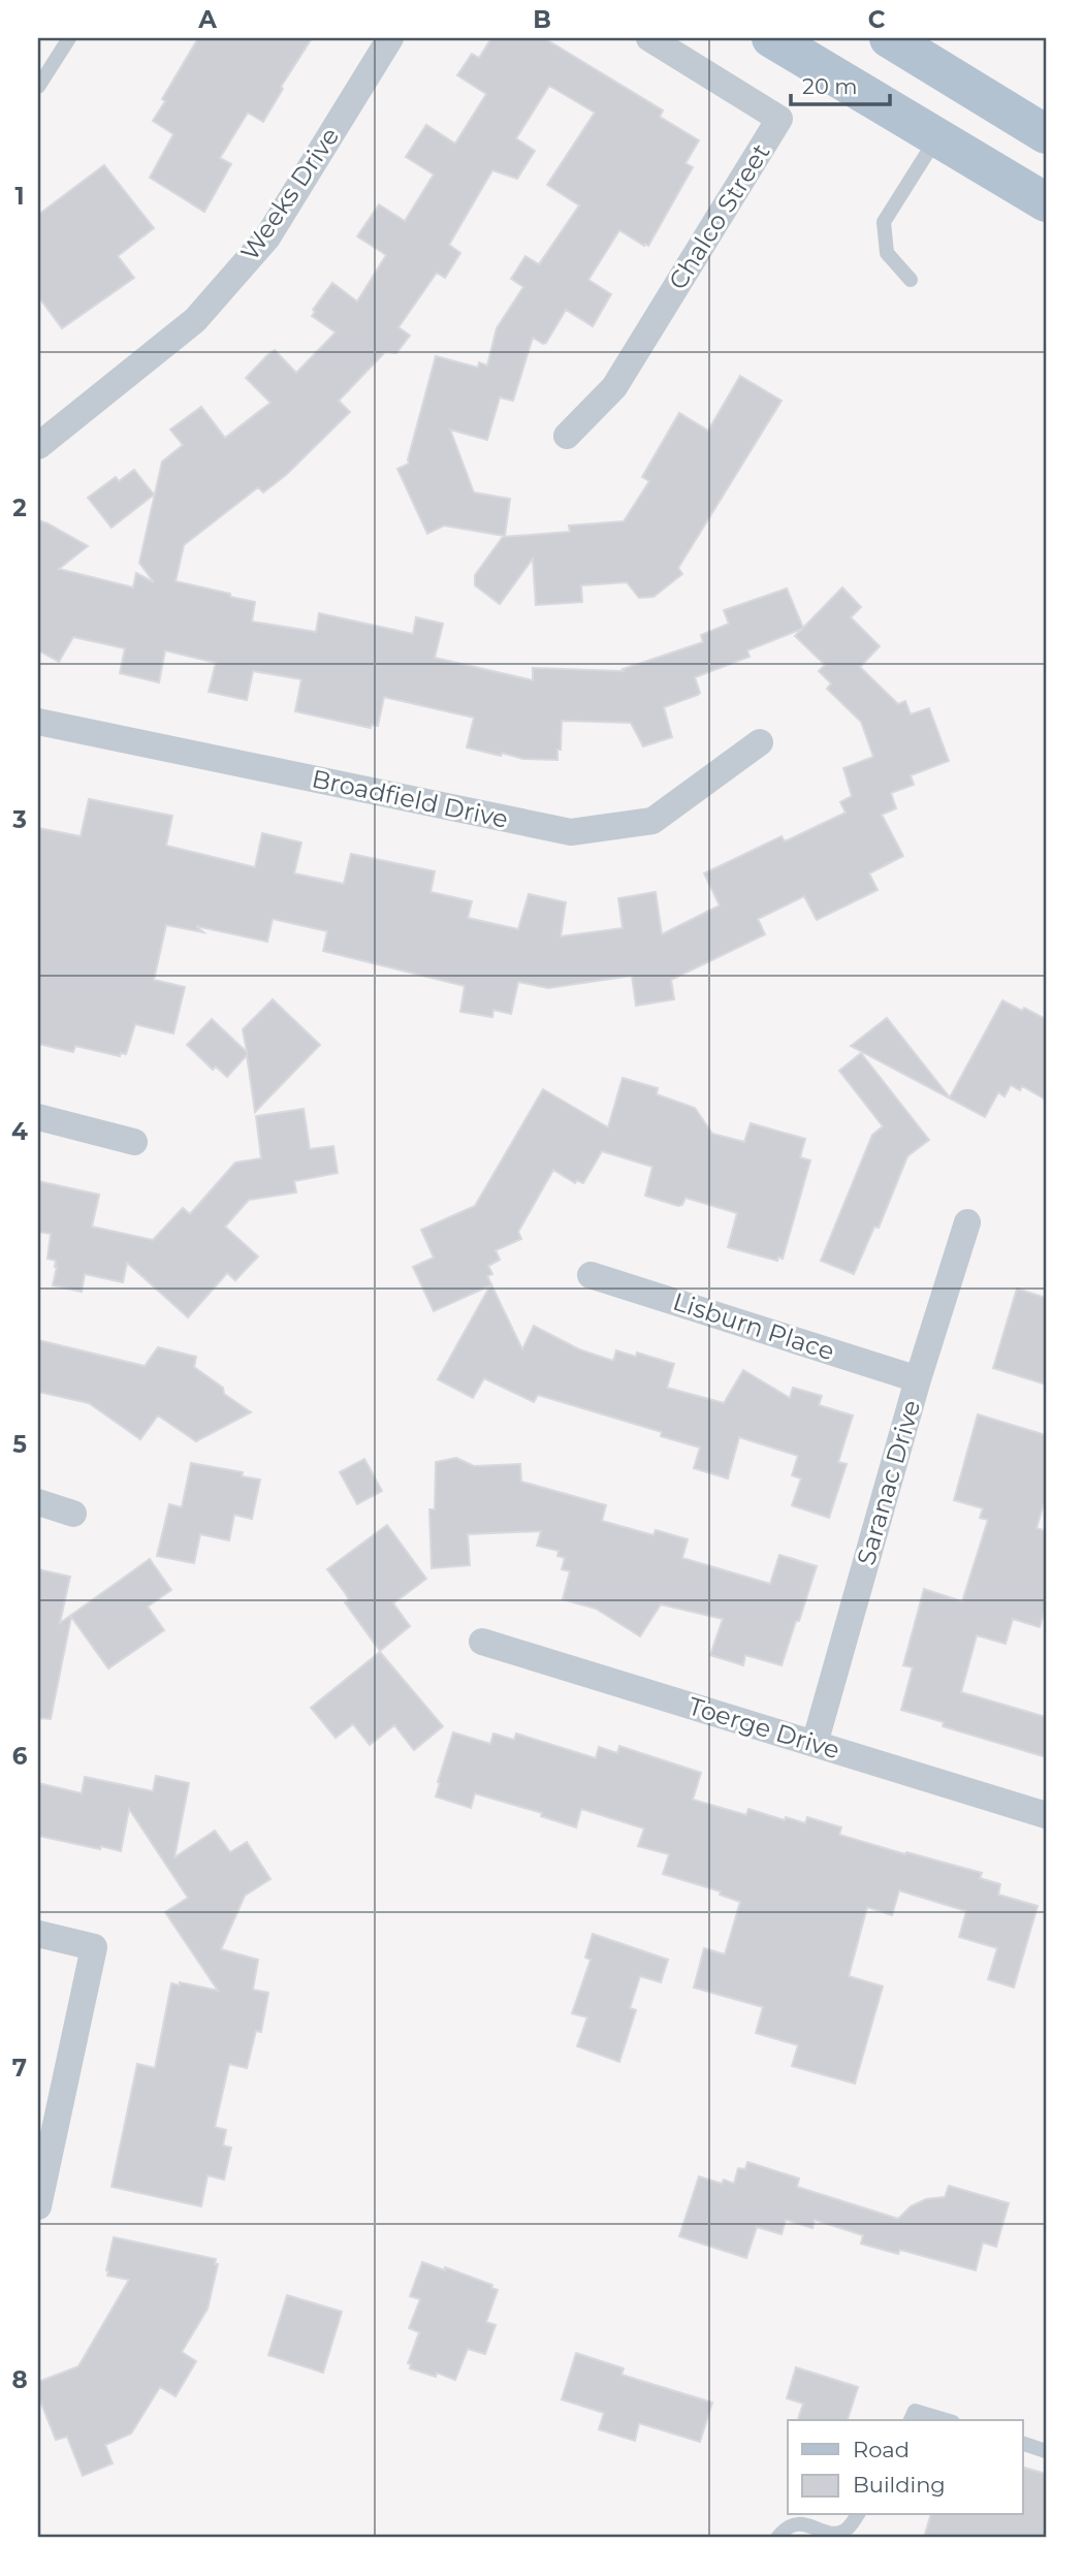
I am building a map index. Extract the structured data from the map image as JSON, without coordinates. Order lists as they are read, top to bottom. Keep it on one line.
{"streets":{"street":["Weeks Drive","Chalco Street","Broadfield Drive","Lisburn Place","Saranac Drive","Toerge Drive"]},"crossings":[["Lisburn Place","Saranac Drive"],["Saranac Drive","Toerge Drive"]],"legend":["Road","Building"],"scale_bar":"20 m","grid":{"columns":["A","B","C"],"rows":["1","2","3","4","5","6","7","8"]}}
